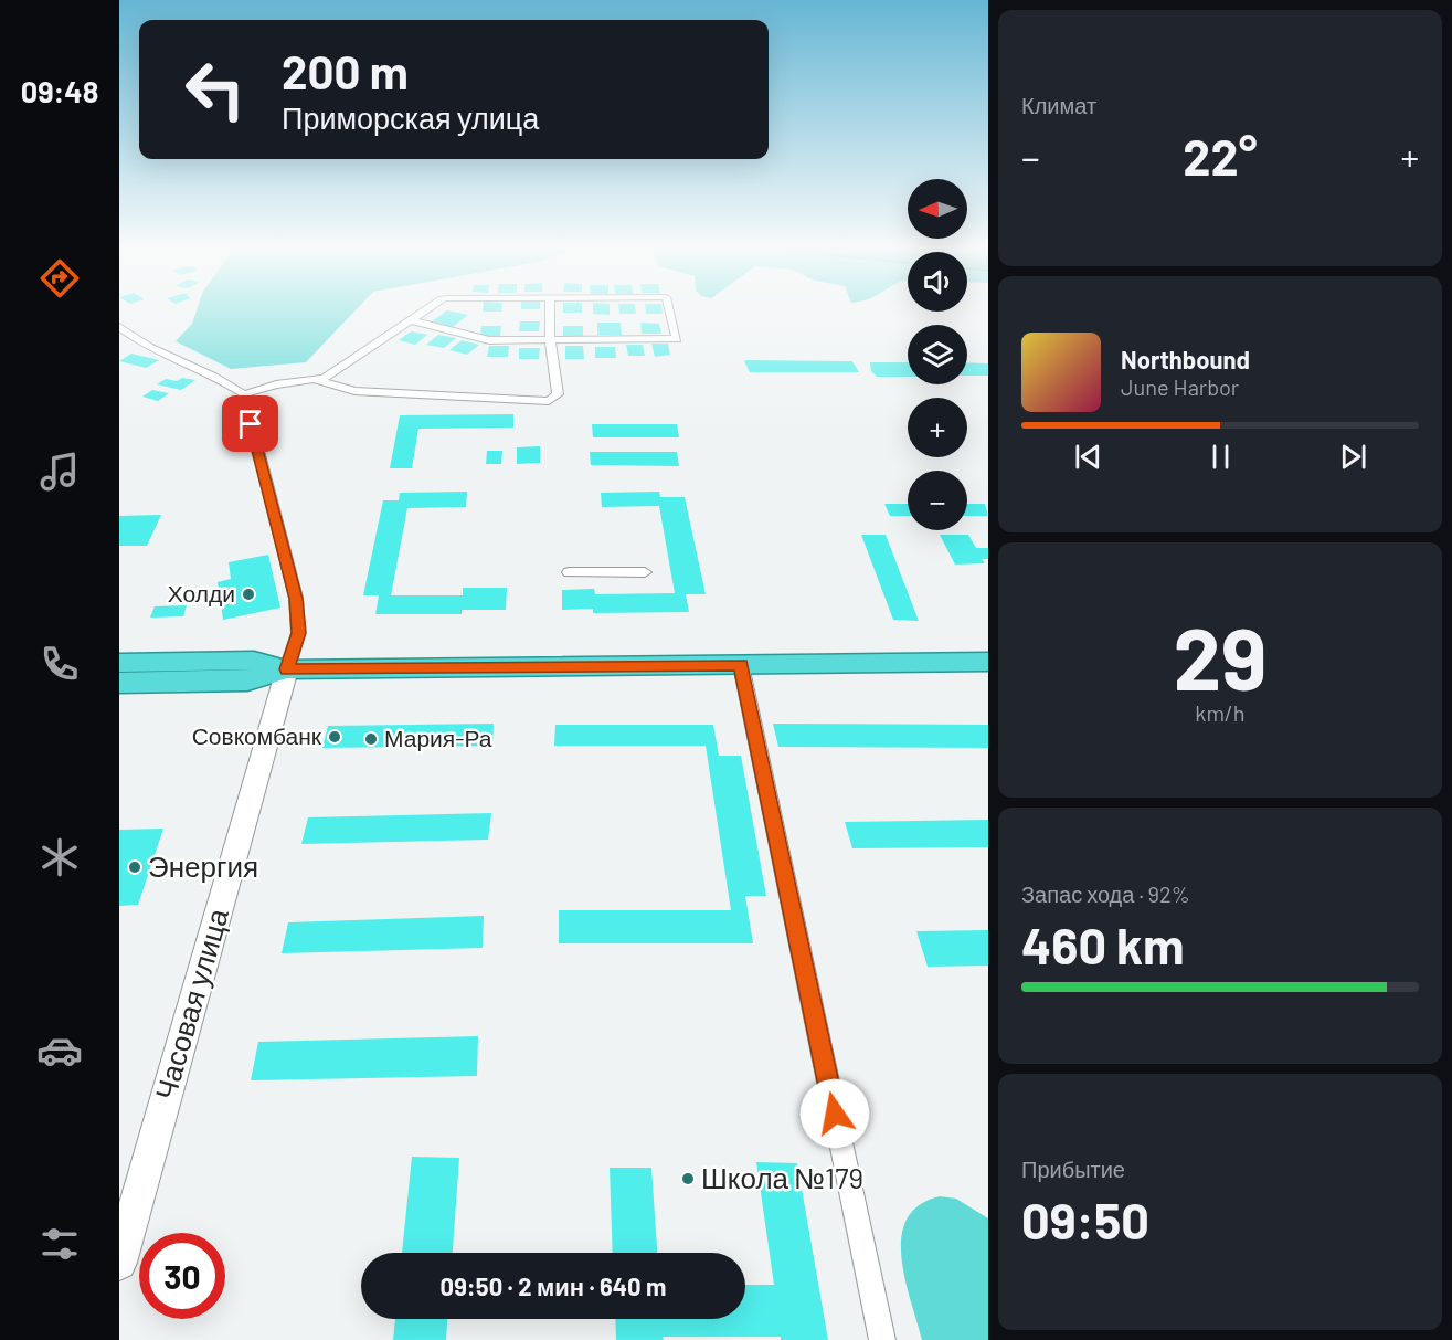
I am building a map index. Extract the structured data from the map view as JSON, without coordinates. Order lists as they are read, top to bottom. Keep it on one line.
{"streets":{"main road":["Часовая улица"]},"places":["Холди","Совкомбанк","Мария-Ра","Энергия","Школа №179"],"north":"left","page":{"tabs":"09:48","tile":["Климат",["29","km/h"],["Запас хода · 92%","460 km"],["Прибытие","09:50"]],"turn":["200 m","Приморская улица"],"heat":["−","22°","+"],"map_buttons":["+","−"],"song":["Northbound","June Harbor"],"limit":"30","trip":"09:50 · 2 мин · 640 m"}}
